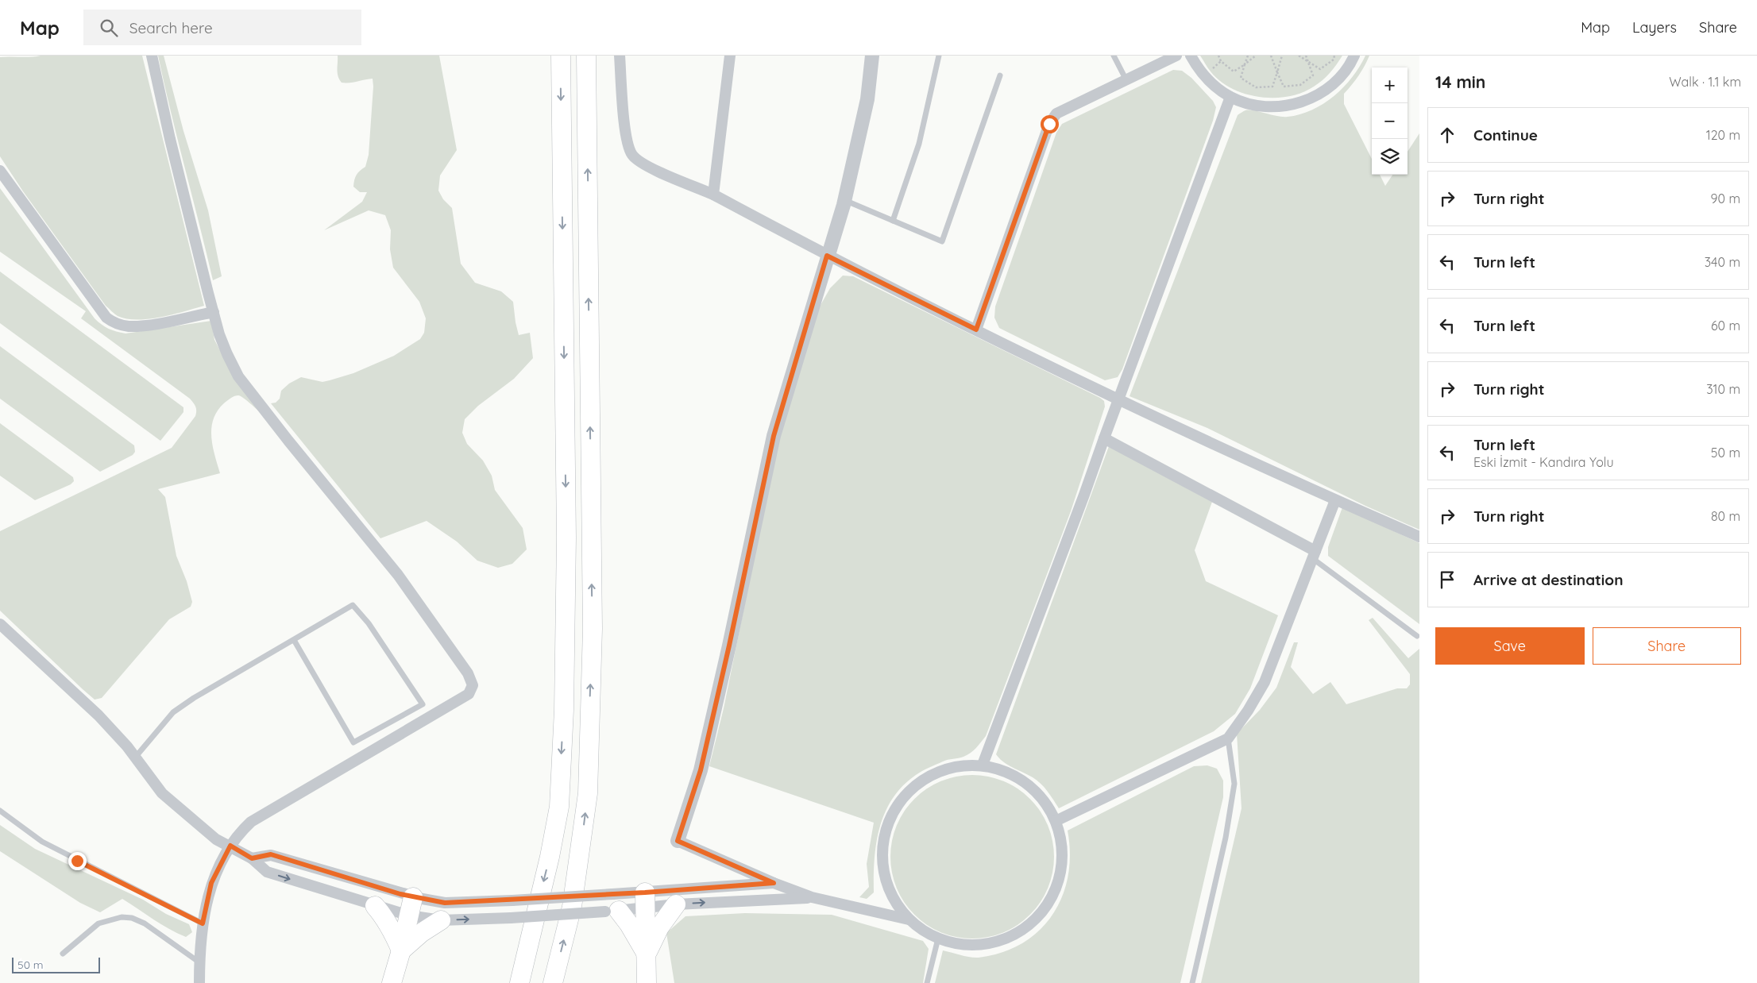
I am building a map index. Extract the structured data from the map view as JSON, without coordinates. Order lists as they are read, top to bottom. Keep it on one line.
{"scale_bar":"50 m","page":{"header":"Map","search":"Search here","nav":["Map","Layers","Share"],"heading":["14 min","Walk · 1.1 km"],"map_buttons":["+","−"],"list":[["Continue","120 m"],["Turn right","90 m"],["Turn left","340 m"],["Turn left","60 m"],["Turn right","310 m"],["Turn left","Eski İzmit - Kandıra Yolu","50 m"],["Turn right","80 m"],"Arrive at destination"],"buttons":["Save","Share"],"scale":"50 m"}}
